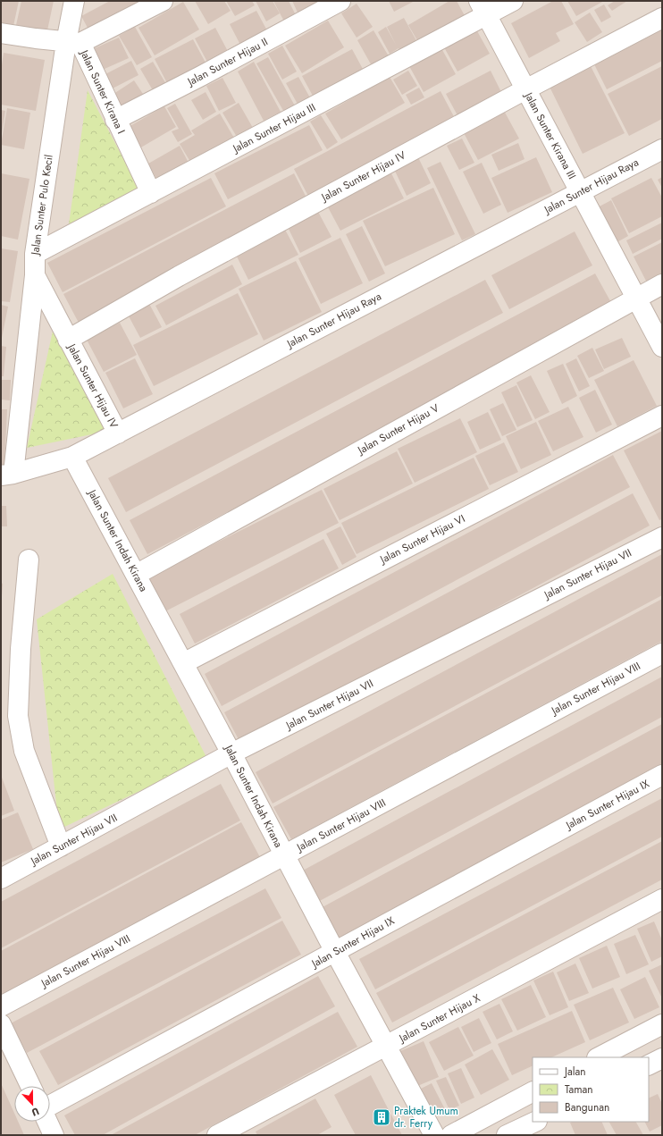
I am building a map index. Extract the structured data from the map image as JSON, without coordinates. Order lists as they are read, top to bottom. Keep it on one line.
{"streets":{"street":["Jalan Sunter Hijau II","Jalan Sunter Kirana I","Jalan Sunter Hijau III","Jalan Sunter Kirana III","Jalan Sunter Hijau IV","Jalan Sunter Hijau Raya","Jalan Sunter Pulo Kecil","Jalan Sunter Hijau V","Jalan Sunter Hijau VI","Jalan Sunter Indah Kirana","Jalan Sunter Hijau VII","Jalan Sunter Hijau VIII","Jalan Sunter Hijau IX","Jalan Sunter Hijau X"]},"crossings":[["Jalan Sunter Hijau II","Jalan Sunter Kirana I"],["Jalan Sunter Kirana I","Jalan Sunter Hijau III"],["Jalan Sunter Kirana I","Jalan Sunter Pulo Kecil"],["Jalan Sunter Hijau III","Jalan Sunter Kirana III"],["Jalan Sunter Hijau III","Jalan Sunter Pulo Kecil"],["Jalan Sunter Kirana III","Jalan Sunter Hijau IV"],["Jalan Sunter Kirana III","Jalan Sunter Hijau Raya"],["Jalan Sunter Kirana III","Jalan Sunter Hijau V"],["Jalan Sunter Hijau IV","Jalan Sunter Hijau Raya"],["Jalan Sunter Hijau IV","Jalan Sunter Pulo Kecil"],["Jalan Sunter Hijau Raya","Jalan Sunter Pulo Kecil"],["Jalan Sunter Hijau Raya","Jalan Sunter Indah Kirana"],["Jalan Sunter Hijau V","Jalan Sunter Indah Kirana"],["Jalan Sunter Hijau VI","Jalan Sunter Indah Kirana"],["Jalan Sunter Indah Kirana","Jalan Sunter Hijau VII"],["Jalan Sunter Indah Kirana","Jalan Sunter Hijau VIII"],["Jalan Sunter Indah Kirana","Jalan Sunter Hijau IX"],["Jalan Sunter Indah Kirana","Jalan Sunter Hijau X"]],"places":{"building":["Praktek Umum dr. Ferry"]},"legend":["Jalan","Taman","Bangunan"],"north":"bottom"}
